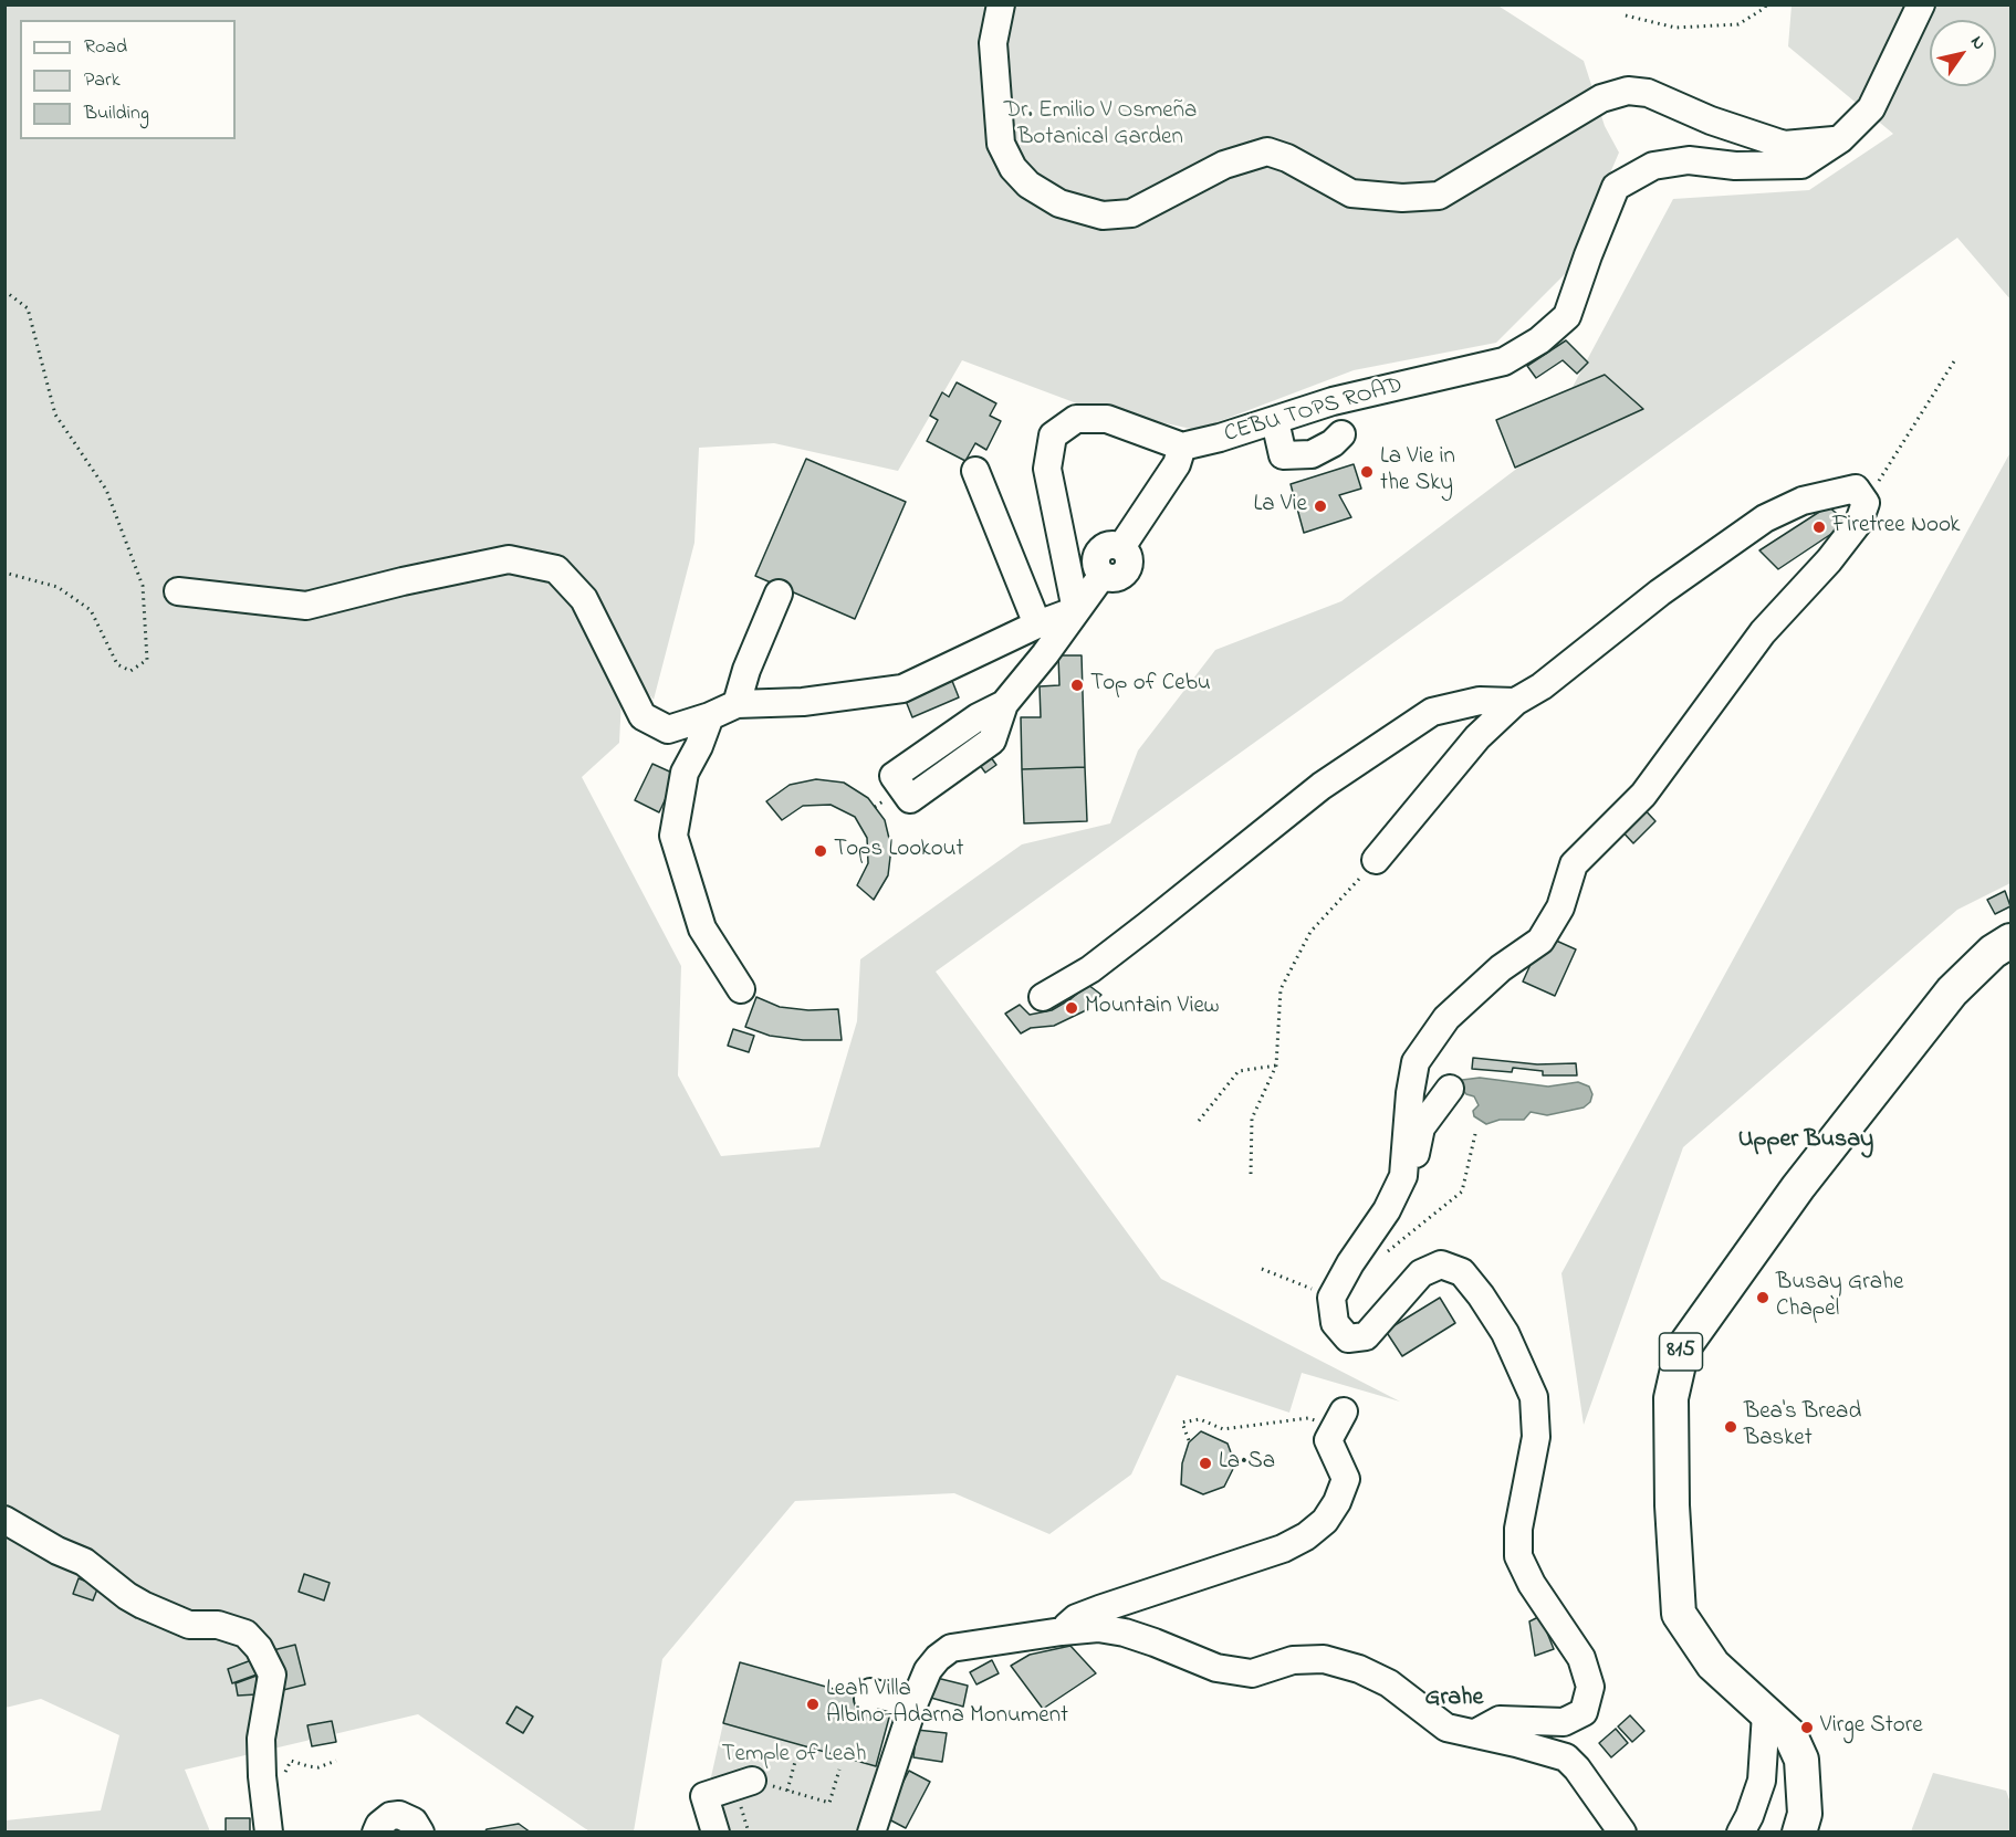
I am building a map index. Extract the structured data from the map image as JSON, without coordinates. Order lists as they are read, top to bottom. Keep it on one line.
{"streets":{"main road":["815"],"street":["CEBU TOPS ROAD"]},"districts":["Upper Busay","Grahe"],"parks":["Dr. Emilio V Osmeña Botanical Garden","Temple of Leah"],"places":["La Vie in the Sky","La Vie","Firetree Nook","Top of Cebu","Tops Lookout","Mountain View","Busay Grahe Chapel","Bea's Bread Basket","La•Sa","Leah Villa Albino-Adarna Monument","Virge Store"],"legend":["Road","Park","Building"],"north":"top right"}
